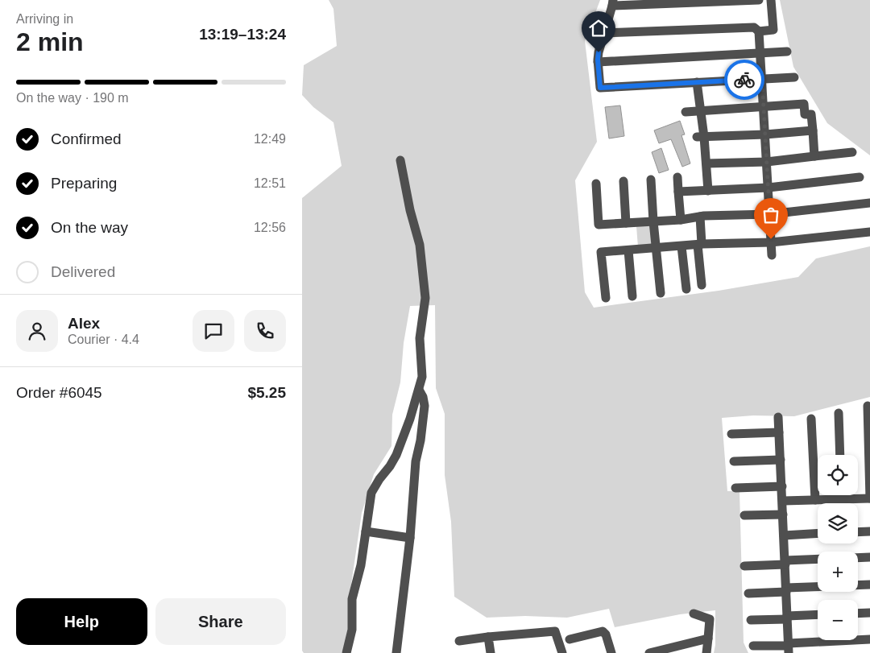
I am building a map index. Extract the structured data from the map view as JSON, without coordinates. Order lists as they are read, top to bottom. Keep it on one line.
{"page":{"heading":["2 min","Arriving in","13:19–13:24"],"panel":["Alex","Courier · 4.4","Order #6045","$5.25"],"bar":"On the way · 190 m","list":[["Confirmed","12:49"],["Preparing","12:51"],["On the way","12:56"],"Delivered"],"map_buttons":["+","−"],"buttons":["Help","Share"]}}
